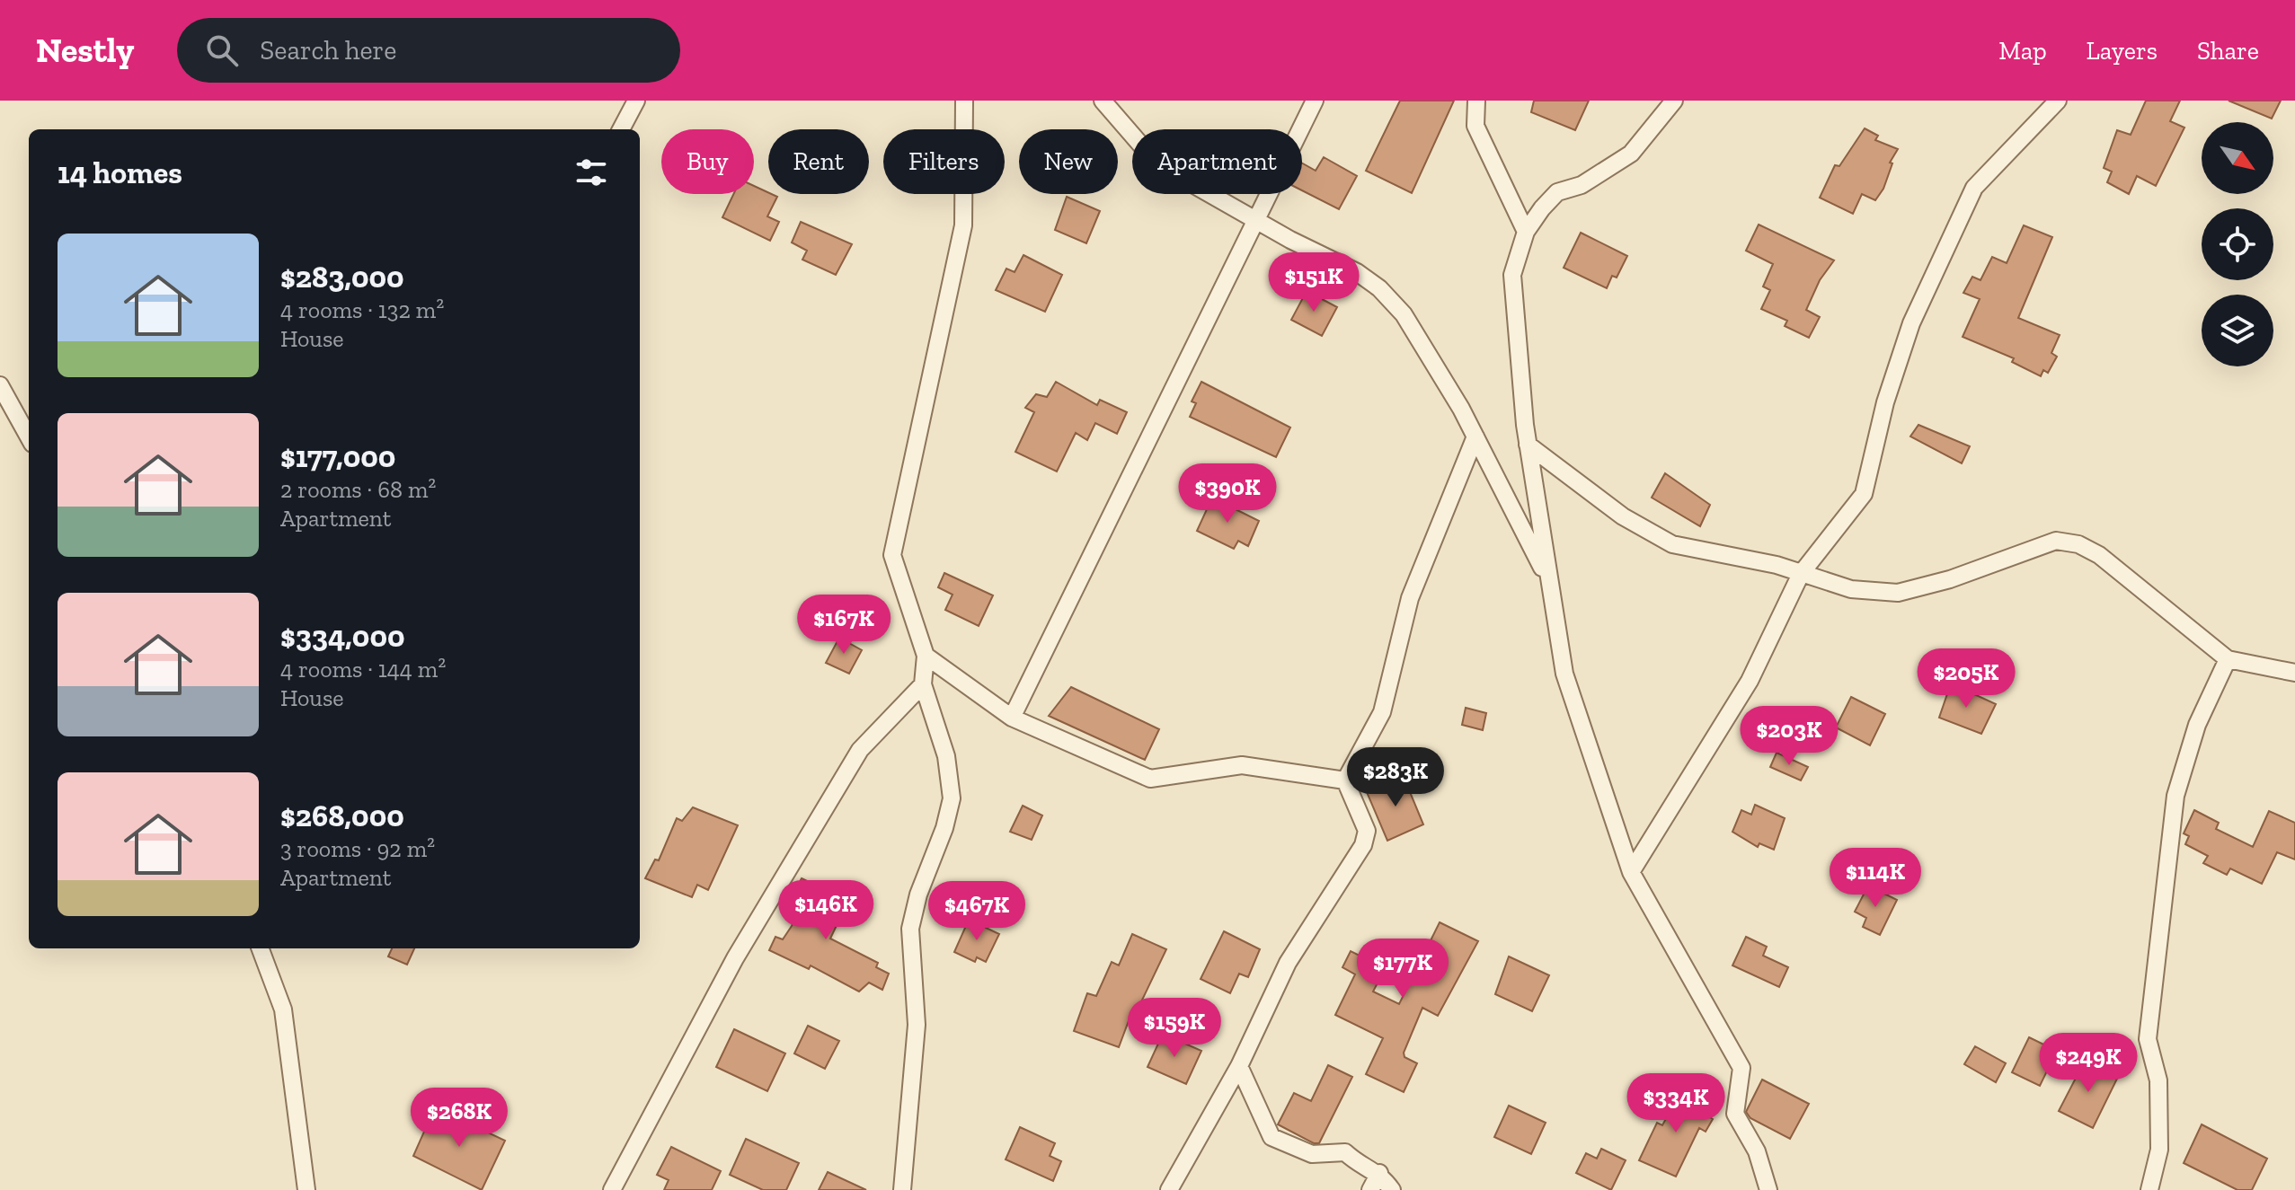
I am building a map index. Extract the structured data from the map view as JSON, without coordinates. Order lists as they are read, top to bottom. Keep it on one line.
{"north":"bottom right","page":{"header":"Nestly","search":"Search here","nav":["Map","Layers","Share"],"chip":["Buy","Rent","Filters","New","Apartment"],"heading":"14 homes","list":[{"name":"$283,000","note":"4 rooms · 132 m² · House"},{"name":"$177,000","note":"2 rooms · 68 m² · Apartment"},{"name":"$334,000","note":"4 rooms · 144 m² · House"},{"name":"$268,000","note":"3 rooms · 92 m² · Apartment"}],"price":["$151K","$390K","$167K","$205K","$203K","$283K","$114K","$146K","$467K","$177K","$159K","$249K","$334K","$268K"]}}
